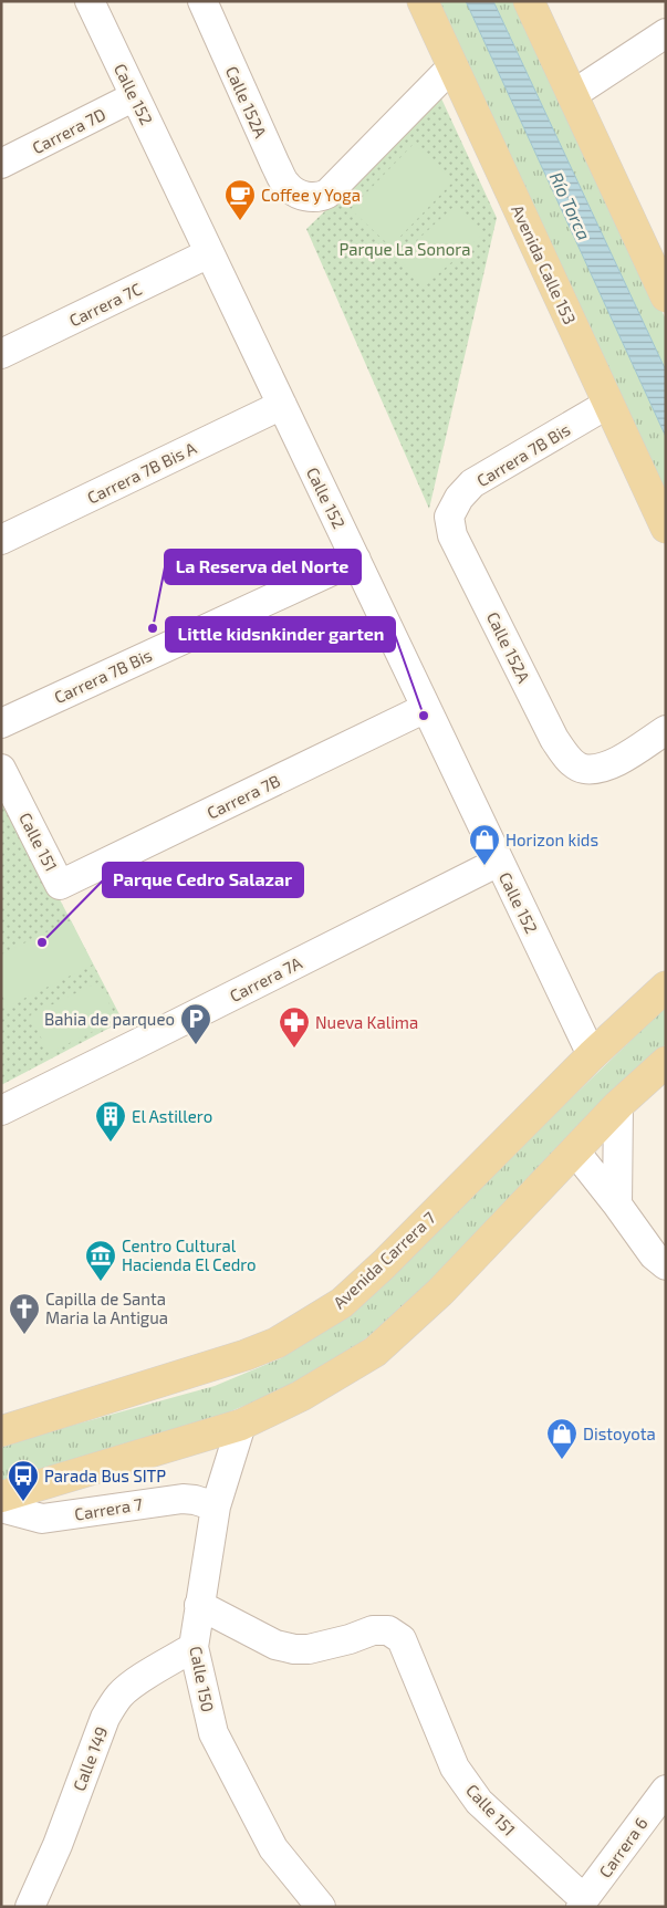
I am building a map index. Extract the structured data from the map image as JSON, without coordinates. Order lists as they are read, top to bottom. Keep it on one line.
{"streets":{"main road":["Avenida Calle 153","Avenida Carrera 7"],"street":["Calle 152","Calle 152A","Carrera 7D","Carrera 7C","Carrera 7B Bis","Carrera 7B Bis A","Carrera 7B","Calle 151","Carrera 7A","Carrera 7","Calle 150","Calle 149","Carrera 6"]},"crossings":[["Calle 152","Carrera 7D"],["Calle 152","Carrera 7C"],["Calle 152","Carrera 7B Bis"],["Calle 152","Carrera 7B Bis A"],["Calle 152","Carrera 7B"],["Calle 152","Carrera 7A"],["Calle 152","Avenida Carrera 7"],["Calle 152A","Avenida Calle 153"],["Calle 152A","Carrera 7B Bis"],["Avenida Calle 153","Carrera 7B Bis"],["Carrera 7B","Calle 151"],["Calle 151","Calle 150"],["Calle 151","Carrera 6"],["Carrera 7","Calle 150"],["Calle 150","Calle 149"]],"water":["Río Torca"],"parks":["Parque La Sonora"],"places":{"cafe":["Coffee y Yoga"],"other":["La Reserva del Norte","Little kidsnkinder garten","Parque Cedro Salazar"],"shop":["Horizon kids","Distoyota"],"parking":["Bahia de parqueo"],"pharmacy":["Nueva Kalima"],"building":["El Astillero"],"museum":["Centro Cultural Hacienda El Cedro"],"church":["Capilla de Santa Maria la Antigua"],"bus stop":["Parada Bus SITP"]}}
